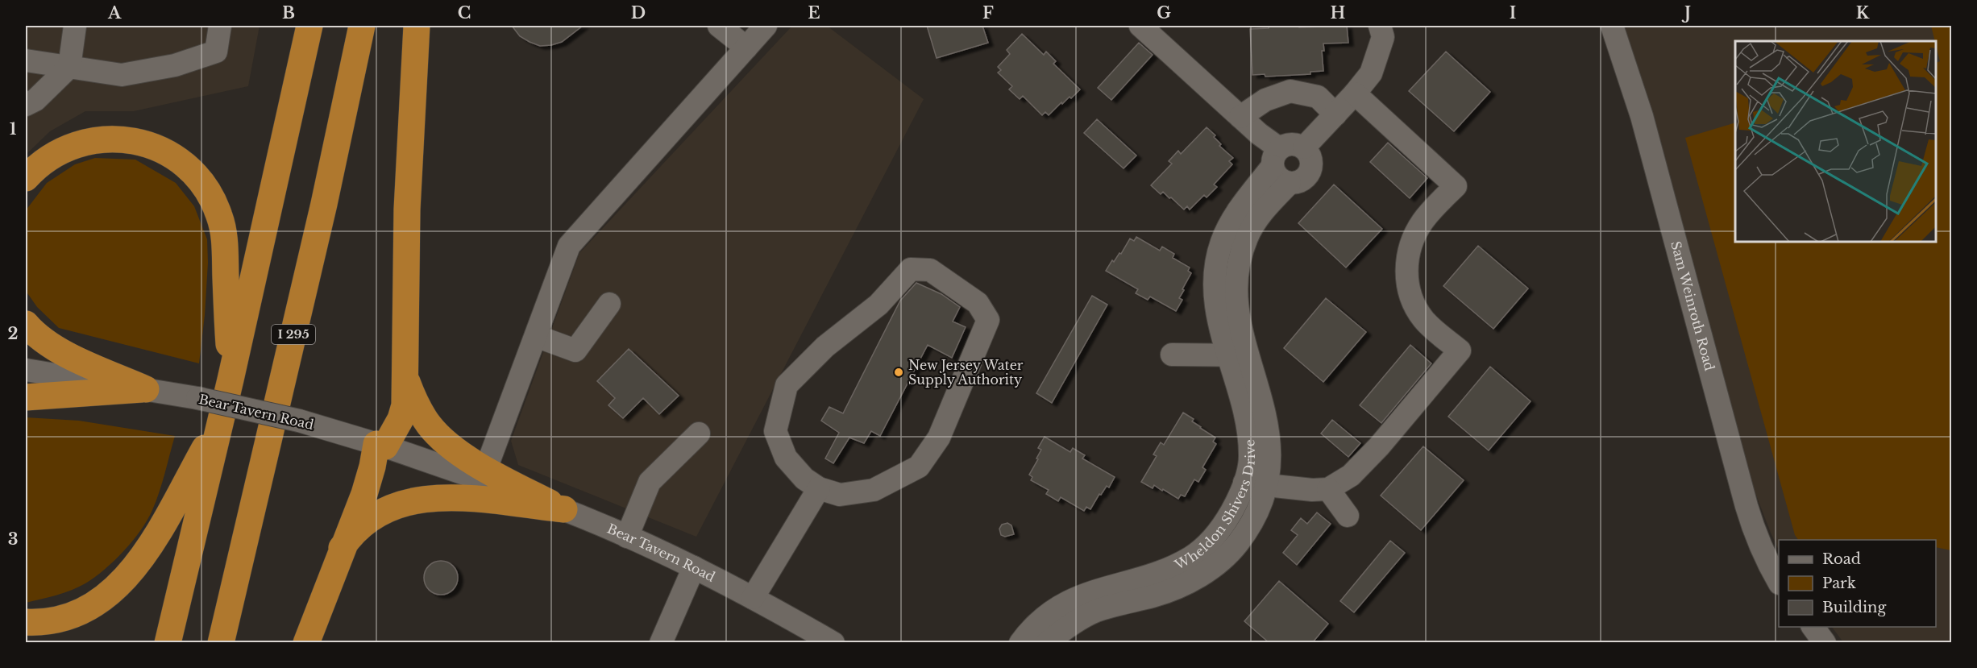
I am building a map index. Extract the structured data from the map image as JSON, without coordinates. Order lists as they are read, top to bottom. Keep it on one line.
{"streets":{"highway":["I 295"],"street":["Sam Weinroth Road","Bear Tavern Road","Wheldon Shivers Drive"]},"places":["New Jersey Water Supply Authority"],"legend":["Road","Park","Building"],"grid":{"columns":["A","B","C","D","E","F","G","H","I","J","K"],"rows":["1","2","3"]}}
